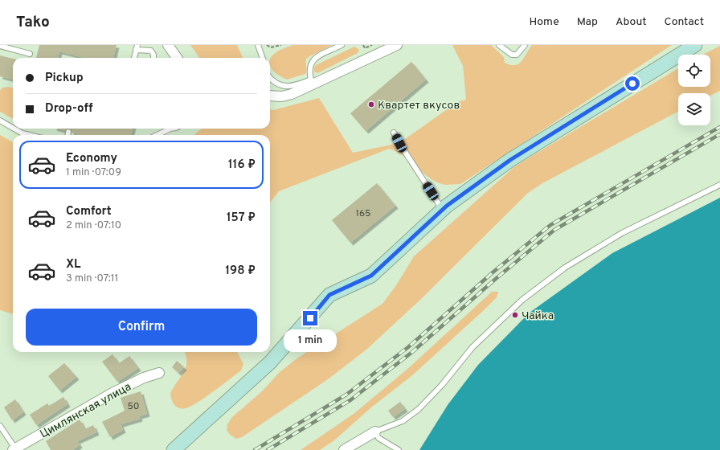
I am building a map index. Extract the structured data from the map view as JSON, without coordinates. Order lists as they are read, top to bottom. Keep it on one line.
{"streets":{"street":["Цимлянская улица"]},"places":["Квартет вкусов","Чайка"],"house_numbers":["165","50"],"page":{"header":"Tako","nav":["Home","Map","About","Contact"],"banner":["Pickup","Drop-off"],"list":[{"name":"Economy","note":"1 min · 07:09","value":"116 ₽"},{"name":"Comfort","note":"2 min · 07:10","value":"157 ₽"},{"name":"XL","note":"3 min · 07:11","value":"198 ₽"}],"buttons":"Confirm","bubble":"1 min"}}
